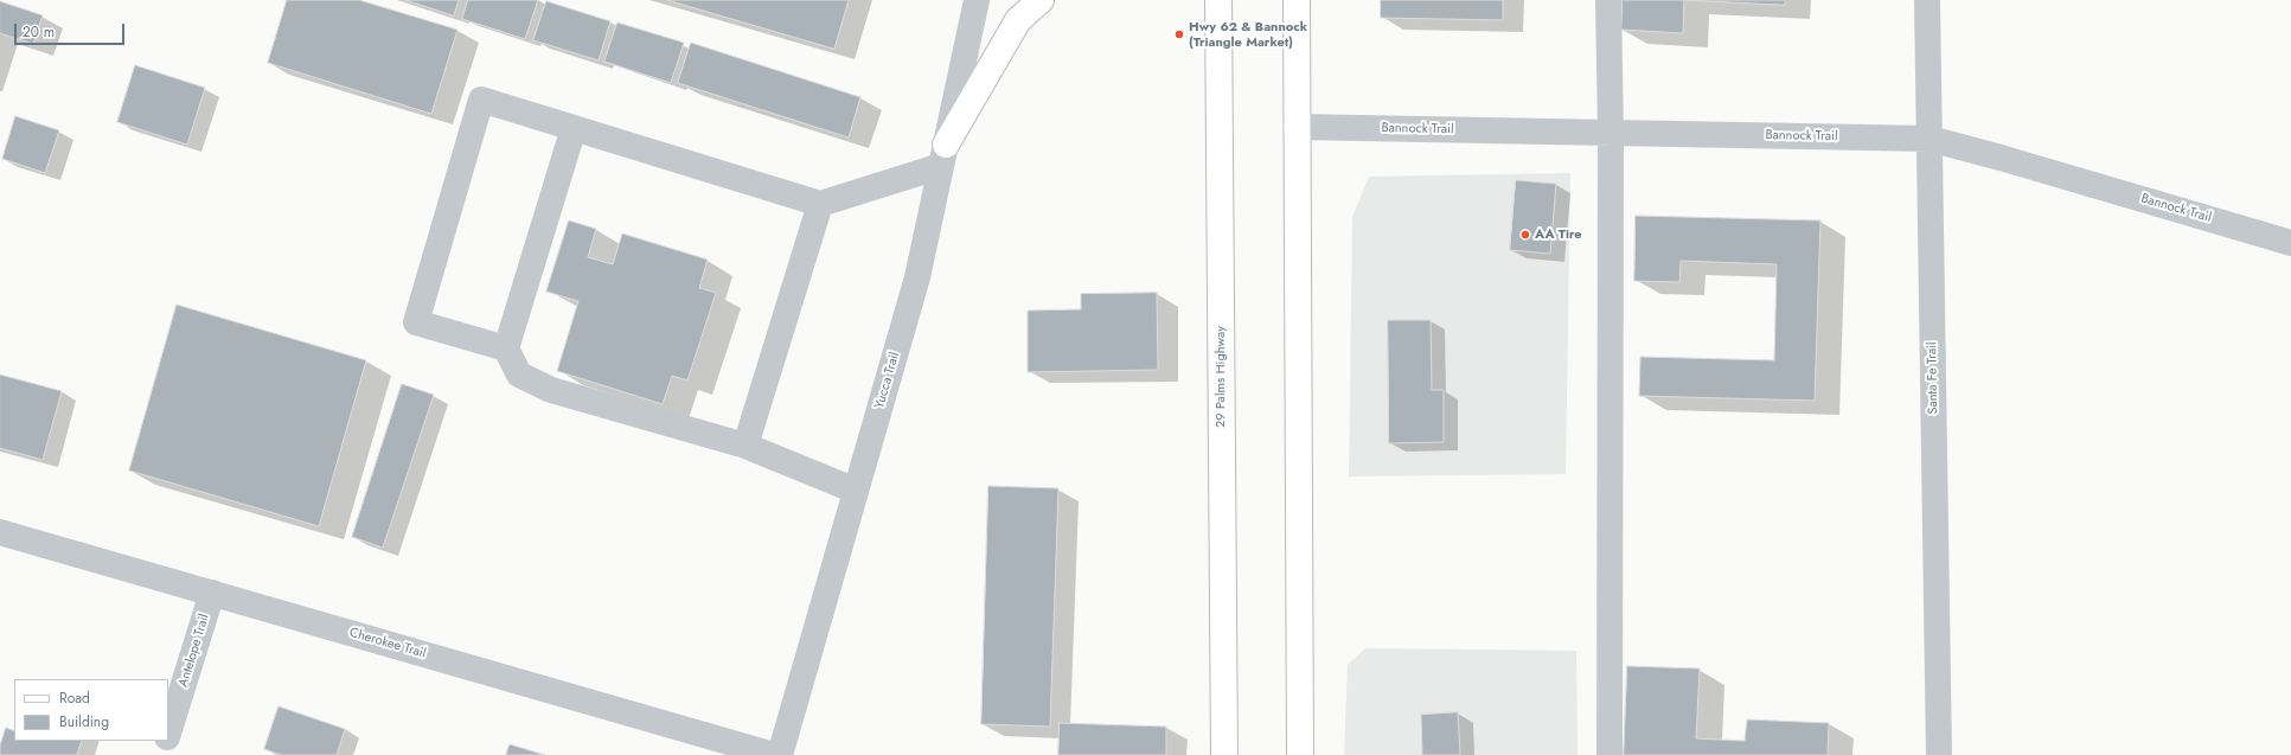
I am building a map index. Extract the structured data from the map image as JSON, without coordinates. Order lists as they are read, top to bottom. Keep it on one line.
{"streets":{"main road":["29 Palms Highway"],"street":["Bannock Trail","Santa Fe Trail","Yucca Trail","Cherokee Trail","Antelope Trail"]},"crossings":[["Bannock Trail","Santa Fe Trail"],["Cherokee Trail","Antelope Trail"]],"places":["Hwy 62 & Bannock (Triangle Market)","AA Tire"],"legend":["Road","Building"],"scale_bar":"20 m"}
